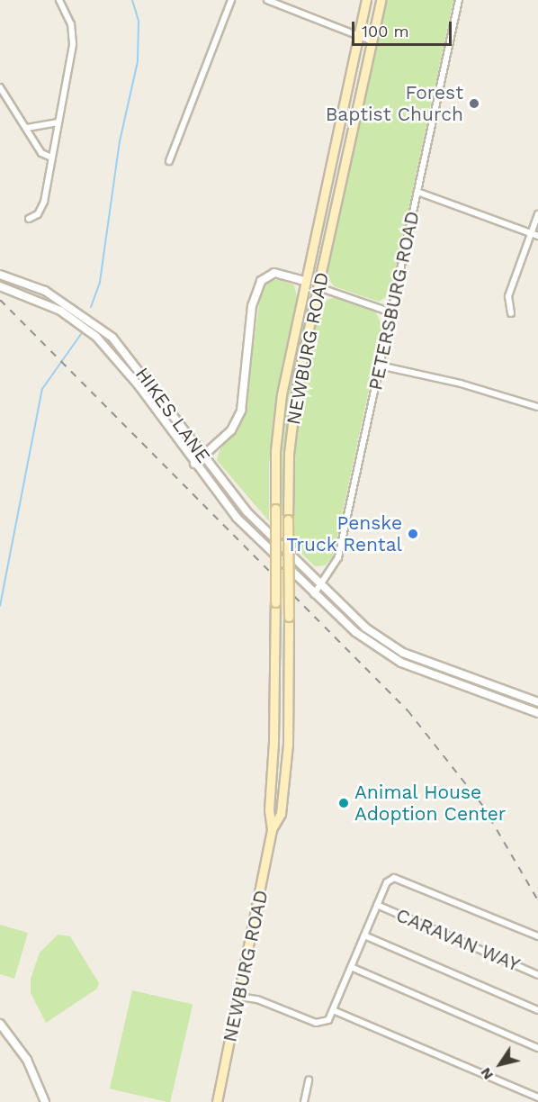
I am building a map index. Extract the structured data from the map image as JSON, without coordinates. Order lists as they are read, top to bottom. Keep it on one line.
{"streets":{"main road":["NEWBURG ROAD"],"street":["PETERSBURG ROAD","HIKES LANE","CARAVAN WAY"]},"crossings":[["PETERSBURG ROAD","HIKES LANE"]],"places":["Forest Baptist Church","Penske Truck Rental","Animal House Adoption Center"],"scale_bar":"100 m","north":"bottom left"}
